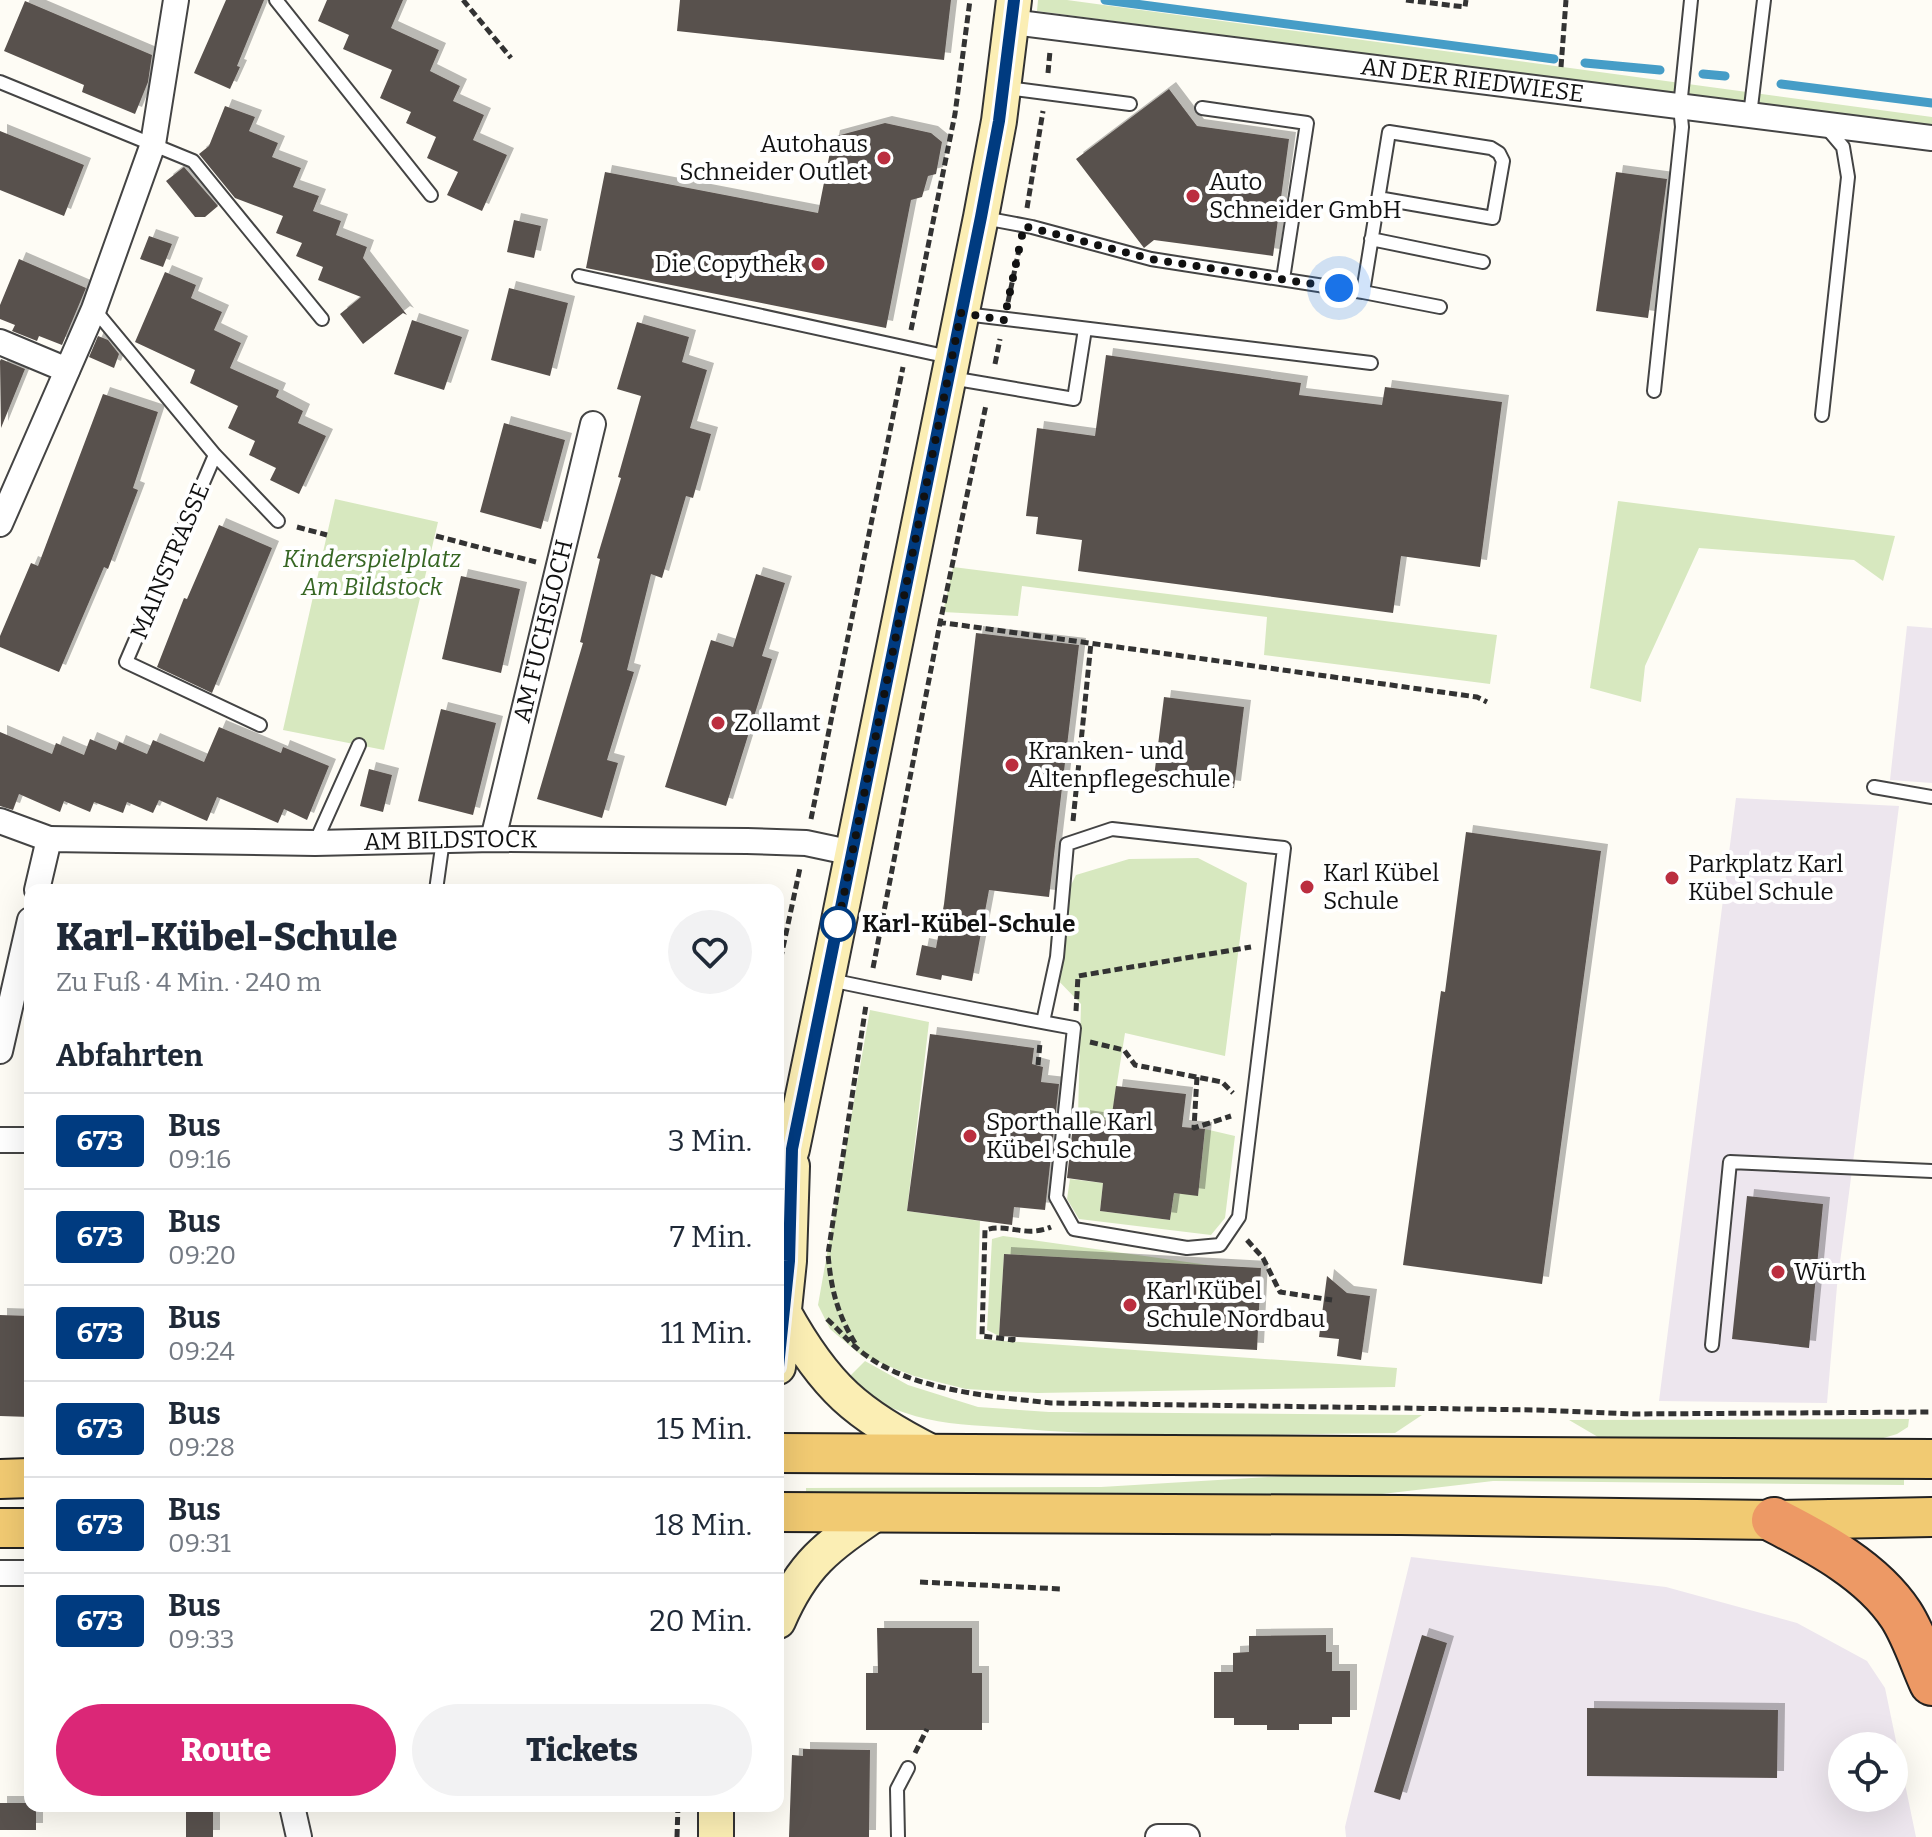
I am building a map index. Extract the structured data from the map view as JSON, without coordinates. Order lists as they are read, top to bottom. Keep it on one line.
{"streets":{"street":["AN DER RIEDWIESE","AM FUCHSLOCH","AM BILDSTOCK"],"lane":["MAINSTRASSE"]},"crossings":[["AM FUCHSLOCH","AM BILDSTOCK"]],"parks":["Kinderspielplatz Am Bildstock"],"places":["Autohaus Schneider Outlet","Auto Schneider GmbH","Die Copythek","Zollamt","Kranken- und Altenpflegeschule","Parkplatz Karl Kübel Schule","Karl Kübel Schule","Karl-Kübel-Schule","Sporthalle Karl Kübel Schule","Würth","Karl Kübel Schule Nordbau"],"lines":["bus line 673"],"page":{"heading":[["Karl-Kübel-Schule","Zu Fuß · 4 Min. · 240 m"],"Abfahrten"],"list":[{"mark":"673","name":"Bus","note":"09:16","value":"3 Min."},{"mark":"673","name":"Bus","note":"09:20","value":"7 Min."},{"mark":"673","name":"Bus","note":"09:24","value":"11 Min."},{"mark":"673","name":"Bus","note":"09:28","value":"15 Min."},{"mark":"673","name":"Bus","note":"09:31","value":"18 Min."},{"mark":"673","name":"Bus","note":"09:33","value":"20 Min."}],"buttons":["Route","Tickets"]}}
